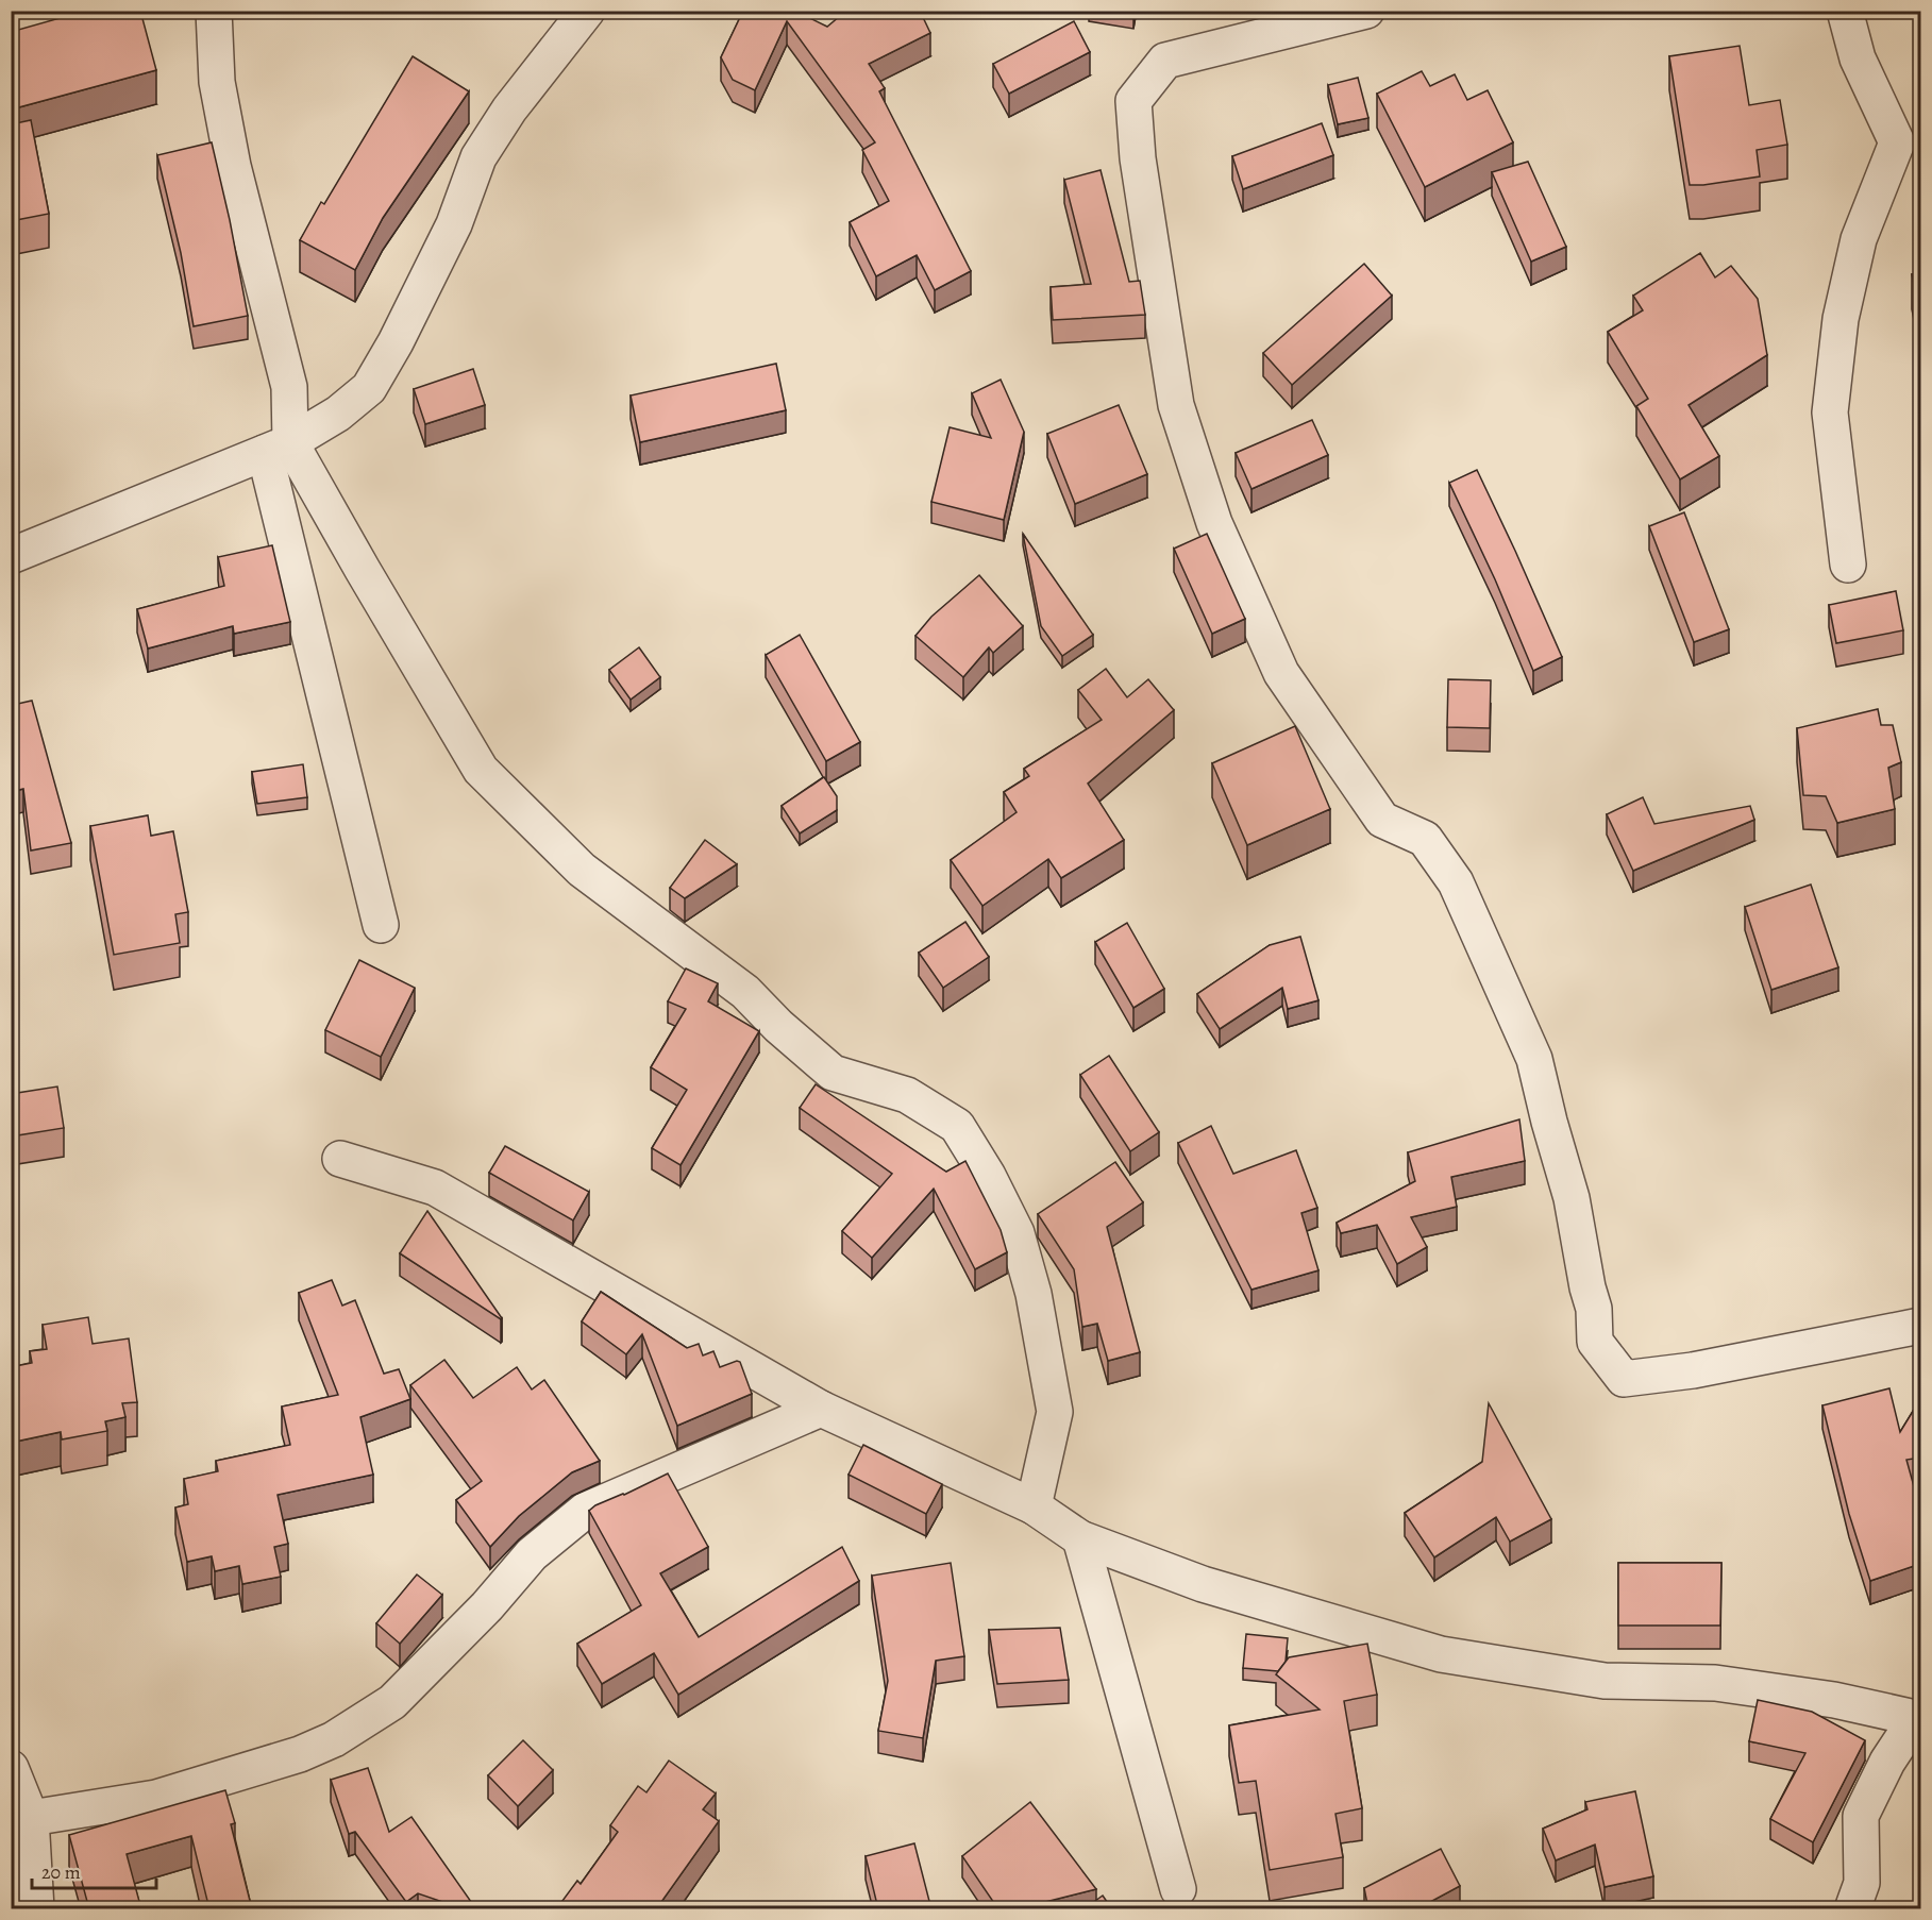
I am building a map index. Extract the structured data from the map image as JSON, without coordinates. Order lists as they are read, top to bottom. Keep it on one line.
{"scale_bar":"20 m"}
